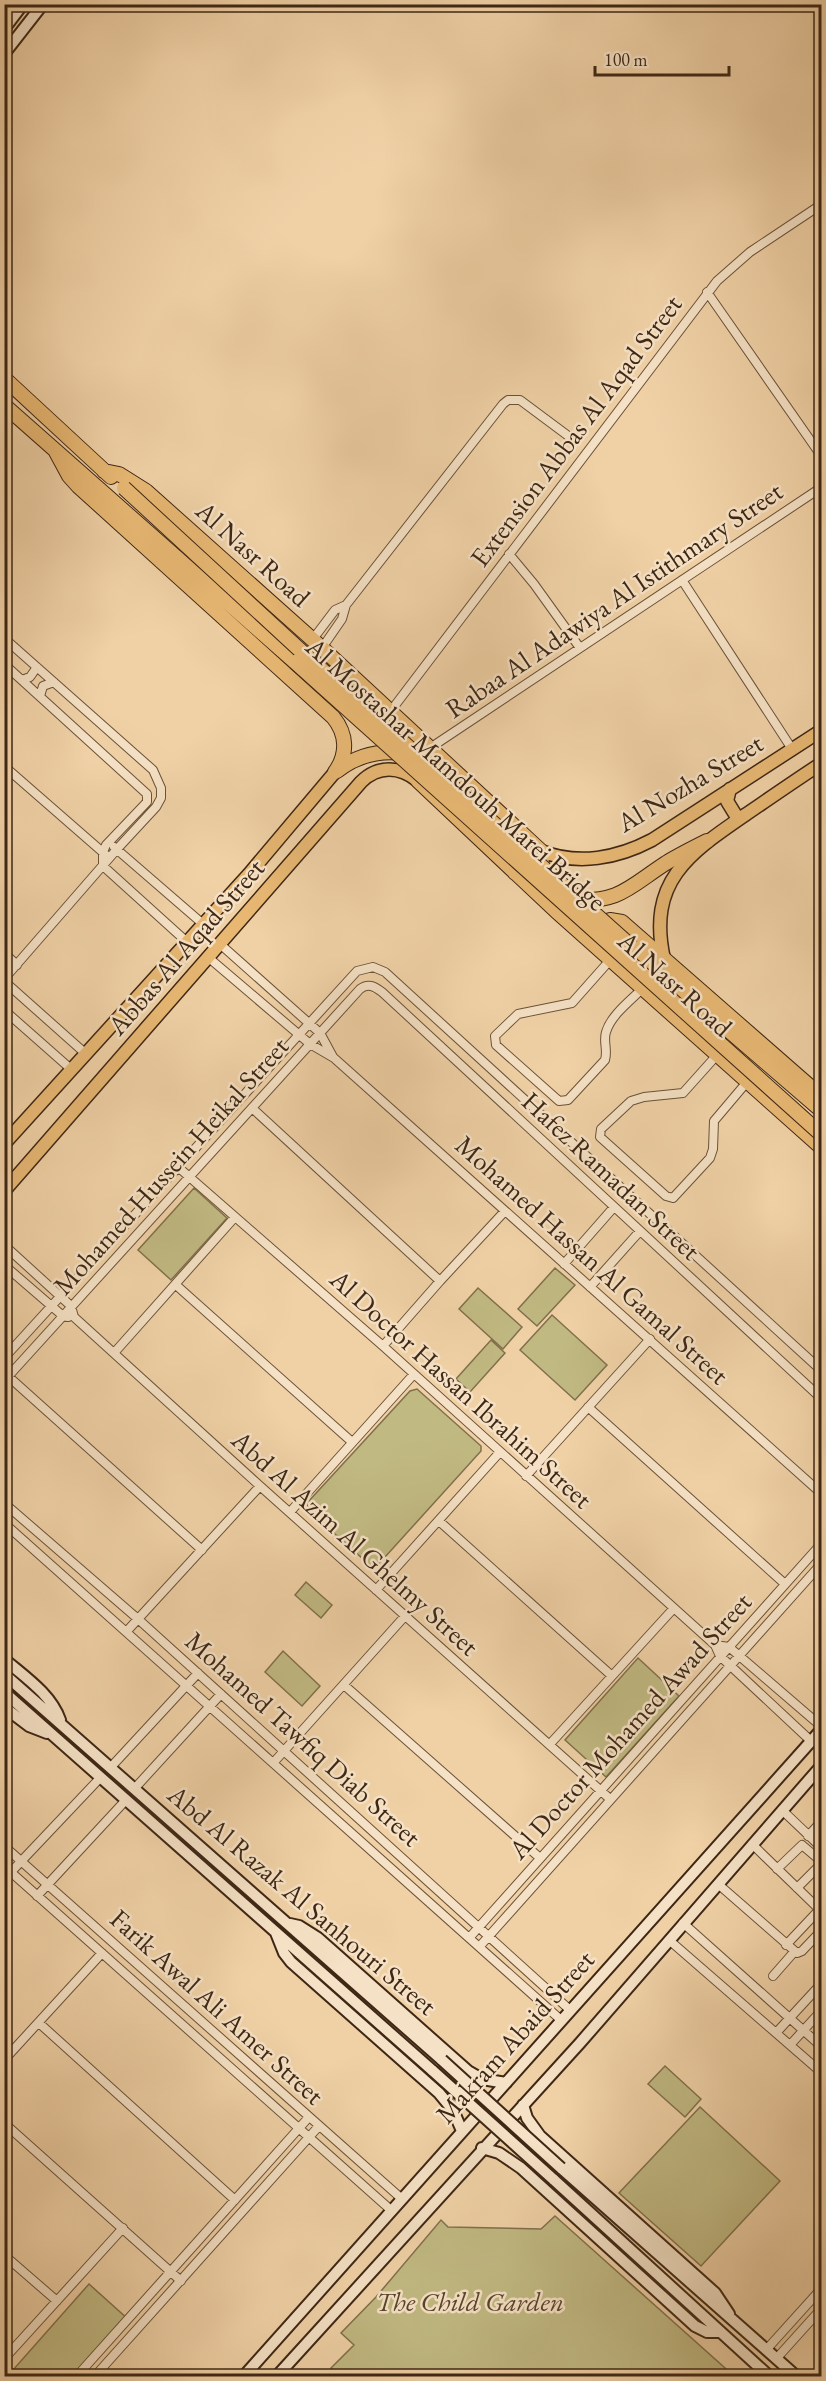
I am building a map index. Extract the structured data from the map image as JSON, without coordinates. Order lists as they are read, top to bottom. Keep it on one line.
{"streets":{"highway":["Al Nasr Road","Al Mostashar Mamdouh Marei Bridge"],"main road":["Al Nozha Street","Abbas Al Aqad Street"],"street":["Extension Abbas Al Aqad Street","Rabaa Al Adawiya Al Istithmary Street","Mohamed Hussein Heikal Street","Hafez Ramadan Street","Mohamed Hassan Al Gamal Street","Al Doctor Hassan Ibrahim Street","Abd Al Azim Al Ghelmy Street","Al Doctor Mohamed Awad Street","Mohamed Tawfiq Diab Street","Abd Al Razak Al Sanhouri Street","Farik Awal Ali Amer Street","Makram Abaid Street"]},"crossings":[["Extension Abbas Al Aqad Street","Al Nasr Road"],["Al Nasr Road","Rabaa Al Adawiya Al Istithmary Street"],["Al Nasr Road","Al Mostashar Mamdouh Marei Bridge"],["Al Nasr Road","Al Nozha Street"],["Al Nasr Road","Abbas Al Aqad Street"],["Abbas Al Aqad Street","Mohamed Hassan Al Gamal Street"],["Mohamed Hussein Heikal Street","Hafez Ramadan Street"],["Mohamed Hussein Heikal Street","Mohamed Hassan Al Gamal Street"],["Mohamed Hussein Heikal Street","Al Doctor Hassan Ibrahim Street"],["Al Doctor Hassan Ibrahim Street","Al Doctor Mohamed Awad Street"],["Al Doctor Hassan Ibrahim Street","Makram Abaid Street"],["Abd Al Azim Al Ghelmy Street","Al Doctor Mohamed Awad Street"],["Al Doctor Mohamed Awad Street","Mohamed Tawfiq Diab Street"],["Mohamed Tawfiq Diab Street","Makram Abaid Street"],["Abd Al Razak Al Sanhouri Street","Makram Abaid Street"],["Farik Awal Ali Amer Street","Makram Abaid Street"]],"parks":["The Child Garden"],"scale_bar":"100 m"}
